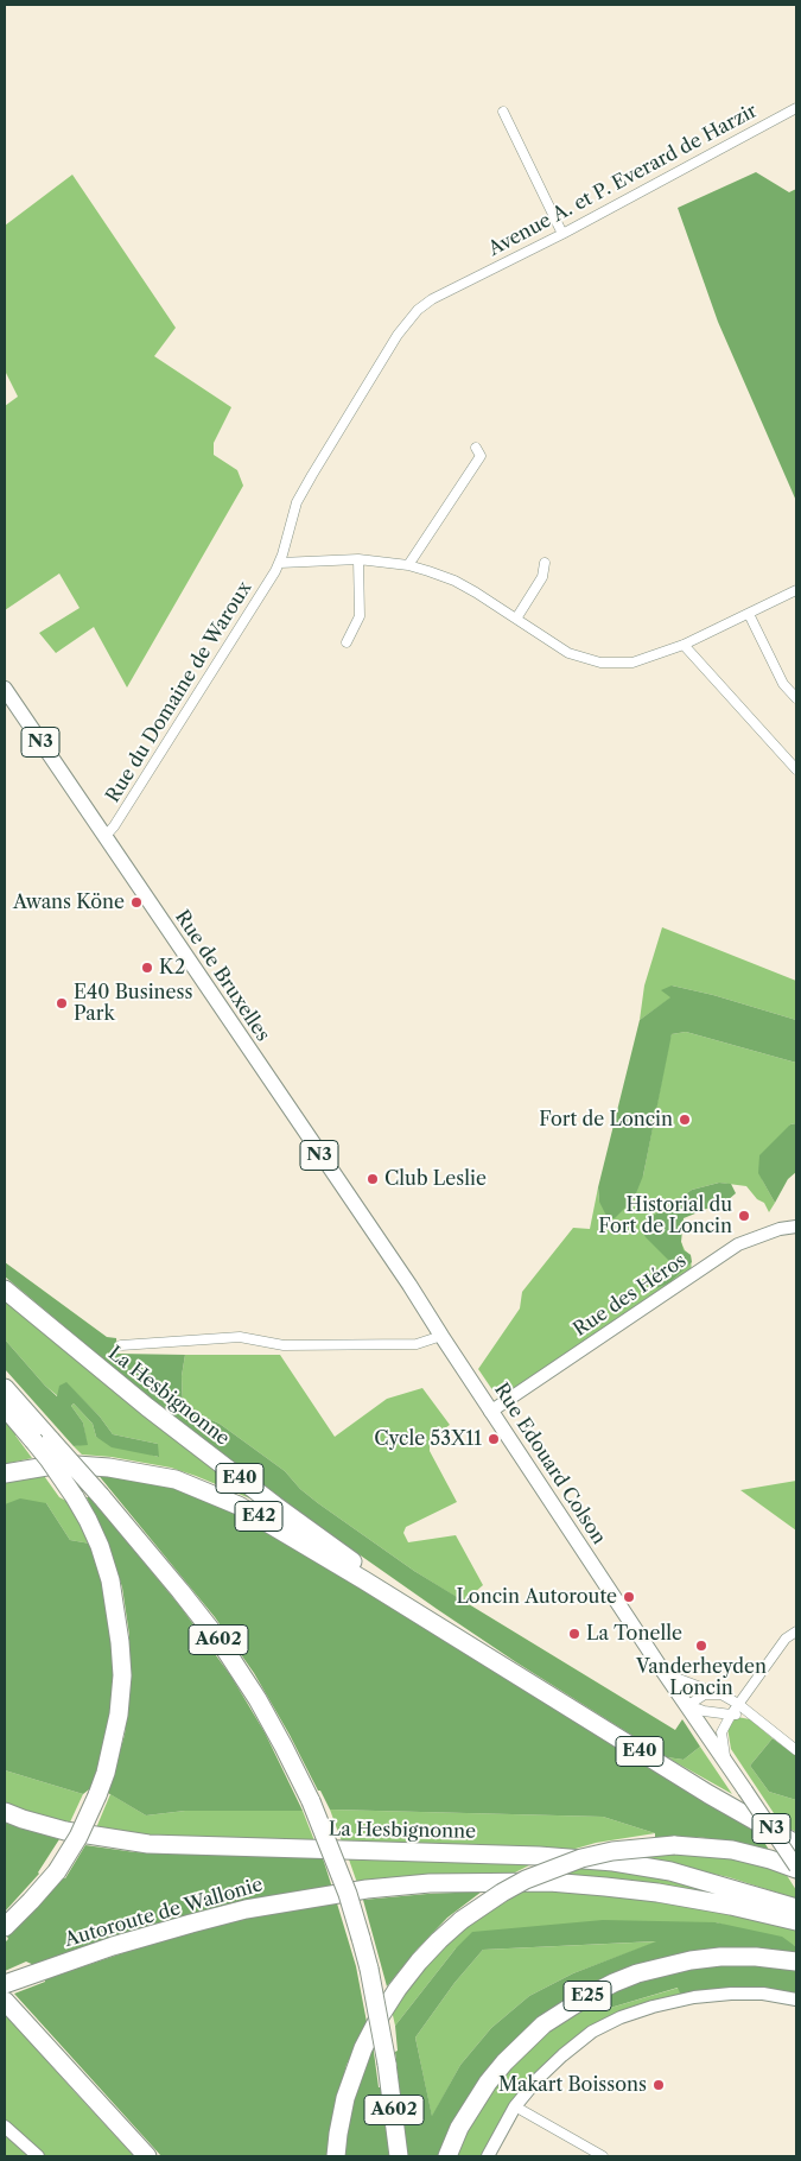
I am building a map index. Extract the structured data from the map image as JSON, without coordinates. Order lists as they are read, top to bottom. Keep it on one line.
{"streets":{"highway":["La Hesbignonne","E40","E42","A602","Autoroute de Wallonie","E25"],"main road":["N3","Rue de Bruxelles","Rue Edouard Colson"],"street":["Avenue A. et P. Everard de Harzir","Rue du Domaine de Waroux","Rue des Héros"]},"crossings":[["Avenue A. et P. Everard de Harzir","Rue du Domaine de Waroux"],["Rue du Domaine de Waroux","Rue de Bruxelles"],["Rue de Bruxelles","Rue Edouard Colson"],["Rue des Héros","Rue Edouard Colson"],["La Hesbignonne","E40"],["La Hesbignonne","E42"],["E40","E42"]],"places":["Awans Köne","K2","E40 Business Park","Fort de Loncin","Club Leslie","Historial du Fort de Loncin","Cycle 53X11","Loncin Autoroute","La Tonelle","Vanderheyden Loncin","Makart Boissons"]}
